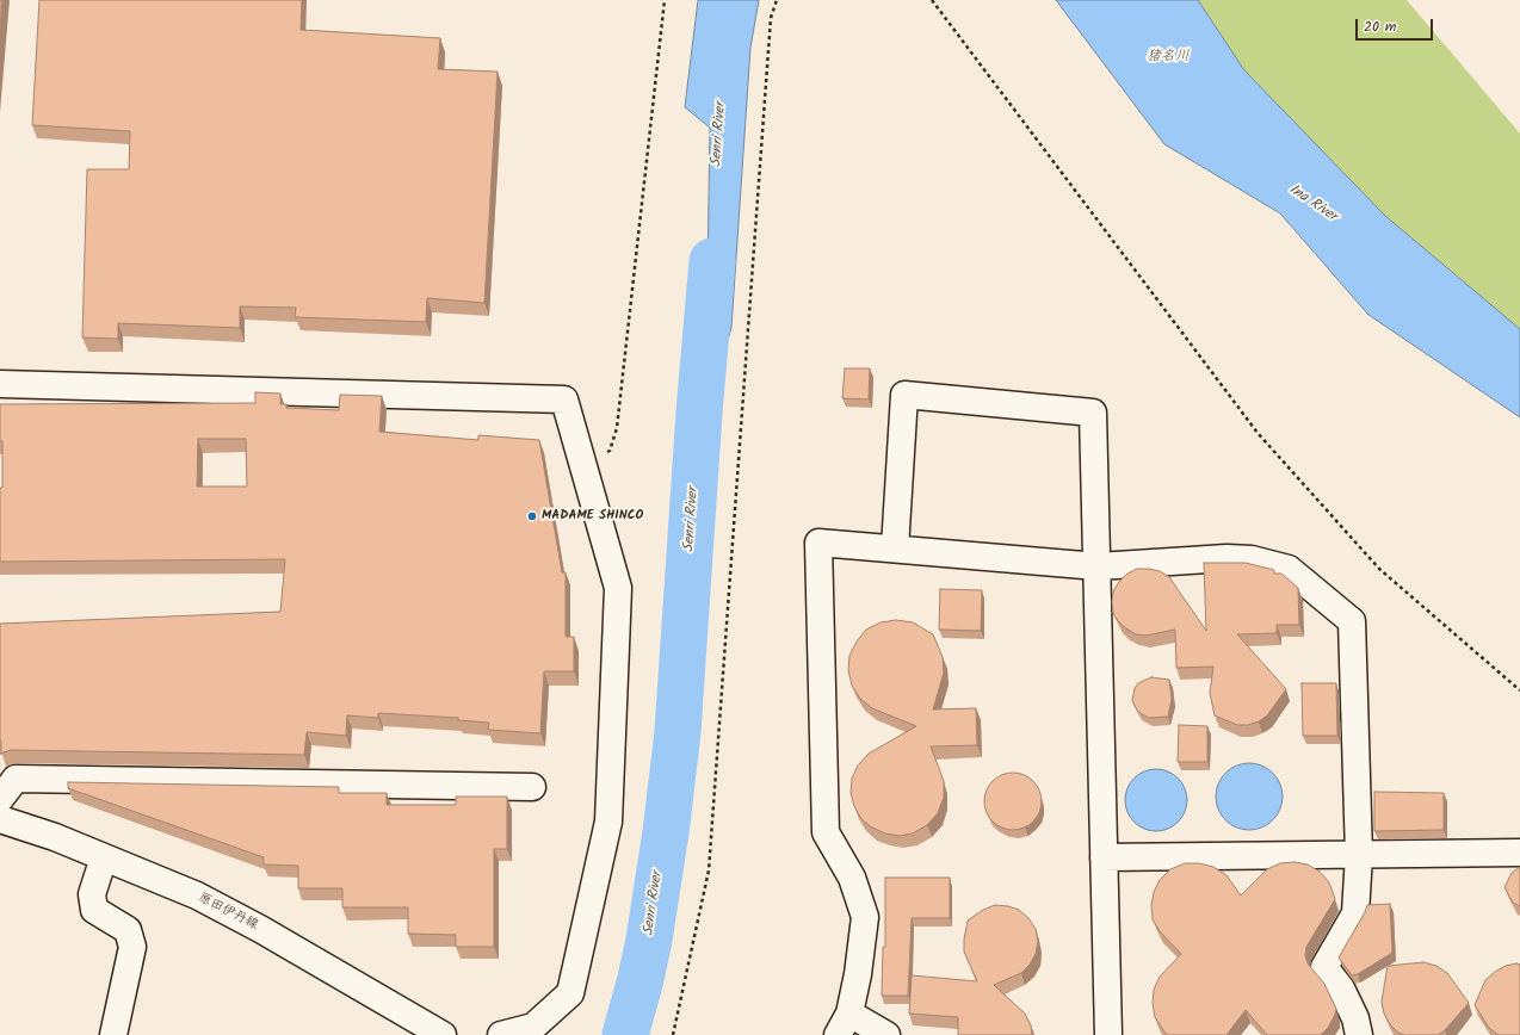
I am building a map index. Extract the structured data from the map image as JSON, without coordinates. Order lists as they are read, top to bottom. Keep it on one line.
{"streets":{"street":["原田伊丹線"]},"water":["猪名川","Senri River","Ina River"],"places":["MADAME SHINCO"],"scale_bar":"20 m"}
